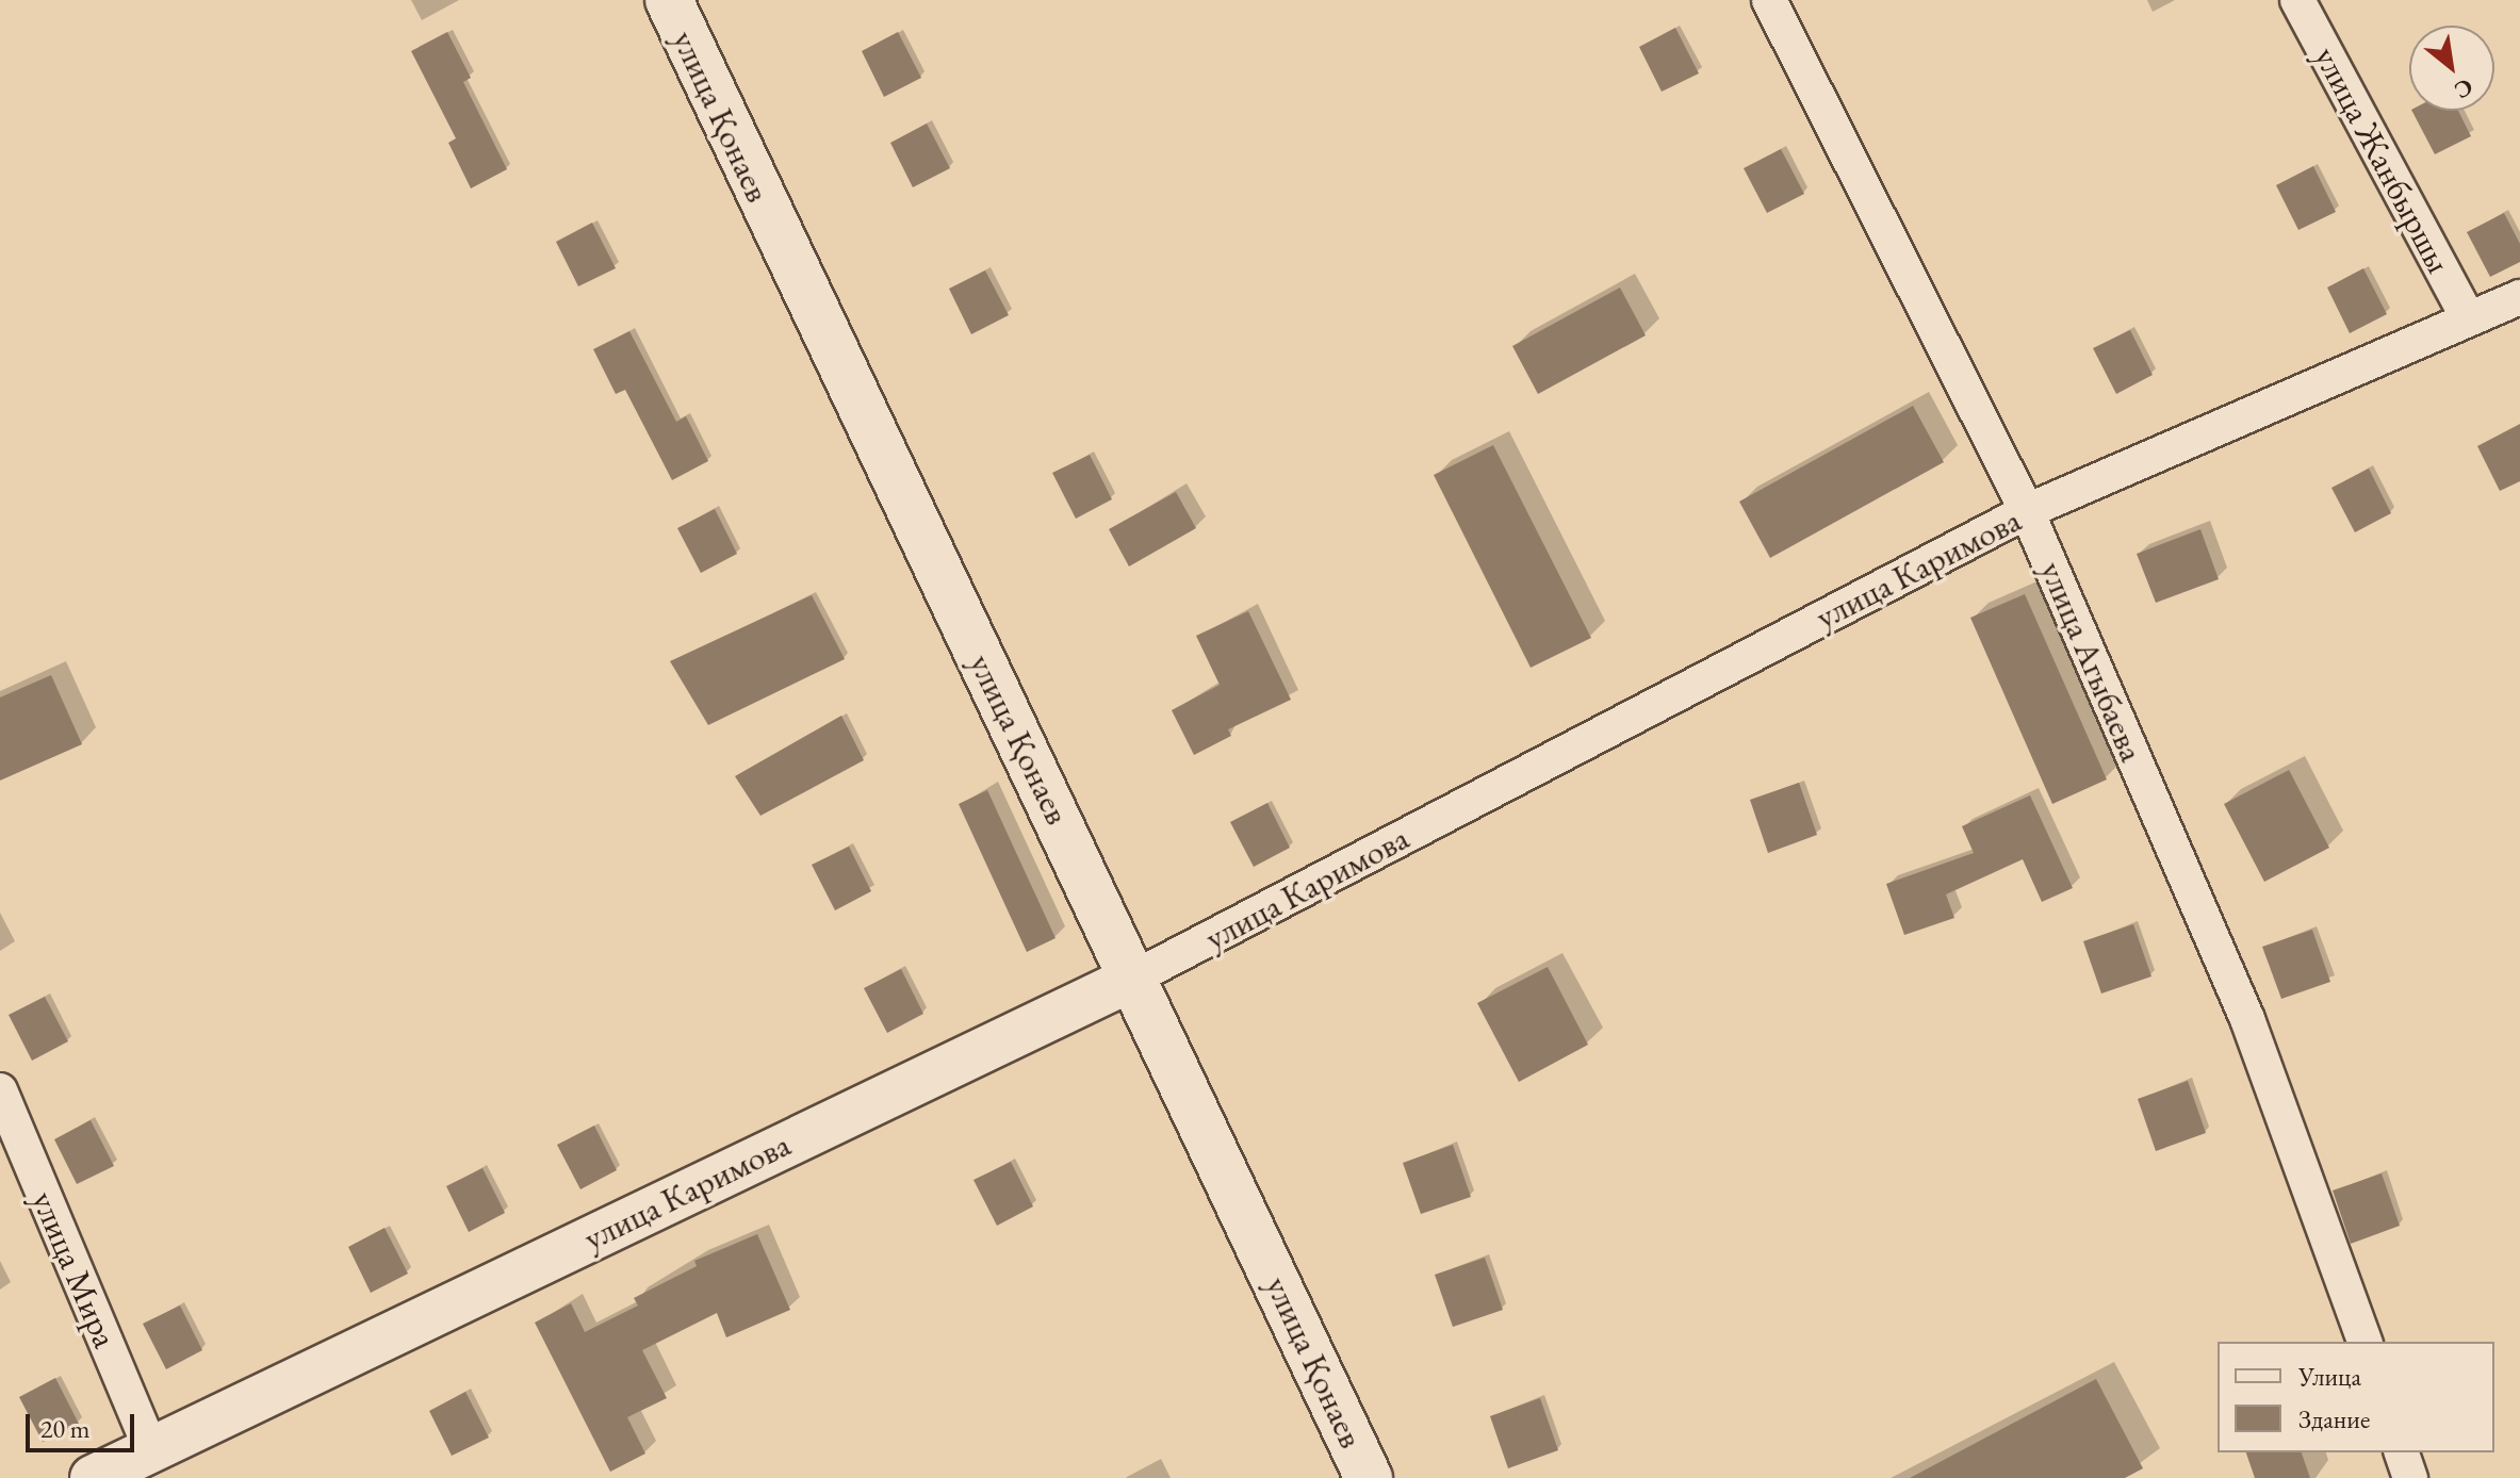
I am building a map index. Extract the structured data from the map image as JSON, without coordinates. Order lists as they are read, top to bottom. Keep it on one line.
{"streets":{"main road":["улица Қонаев"],"street":["улица Жанбыршы","улица Каримова","улица Агыбаева","улица Мира"]},"crossings":[["улица Қонаев","улица Каримова"],["улица Жанбыршы","улица Каримова"],["улица Каримова","улица Агыбаева"],["улица Каримова","улица Мира"]],"legend":["Улица","Здание"],"scale_bar":"20 m","north":"bottom right"}
